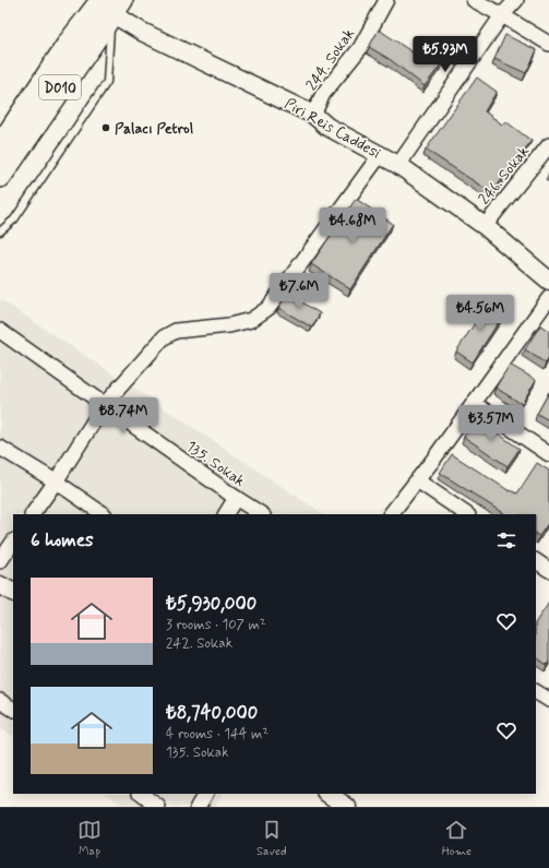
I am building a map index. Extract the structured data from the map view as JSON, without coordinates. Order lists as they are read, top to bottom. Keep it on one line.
{"streets":{"highway":["D010"],"street":["244. Sokak","Piri Reis Caddesi","246. Sokak","135. Sokak"]},"crossings":[["244. Sokak","Piri Reis Caddesi"],["D010","Piri Reis Caddesi"],["Piri Reis Caddesi","246. Sokak"]],"places":["Palacı Petrol"],"page":{"price":["₺5.93M","₺4.68M","₺7.6M","₺4.56M","₺8.74M","₺3.57M"],"heading":"6 homes","list":[{"name":"₺5,930,000","note":"3 rooms · 107 m² · 242. Sokak"},{"name":"₺8,740,000","note":"4 rooms · 144 m² · 135. Sokak"}],"tabs":["Map","Saved","Home"]}}
